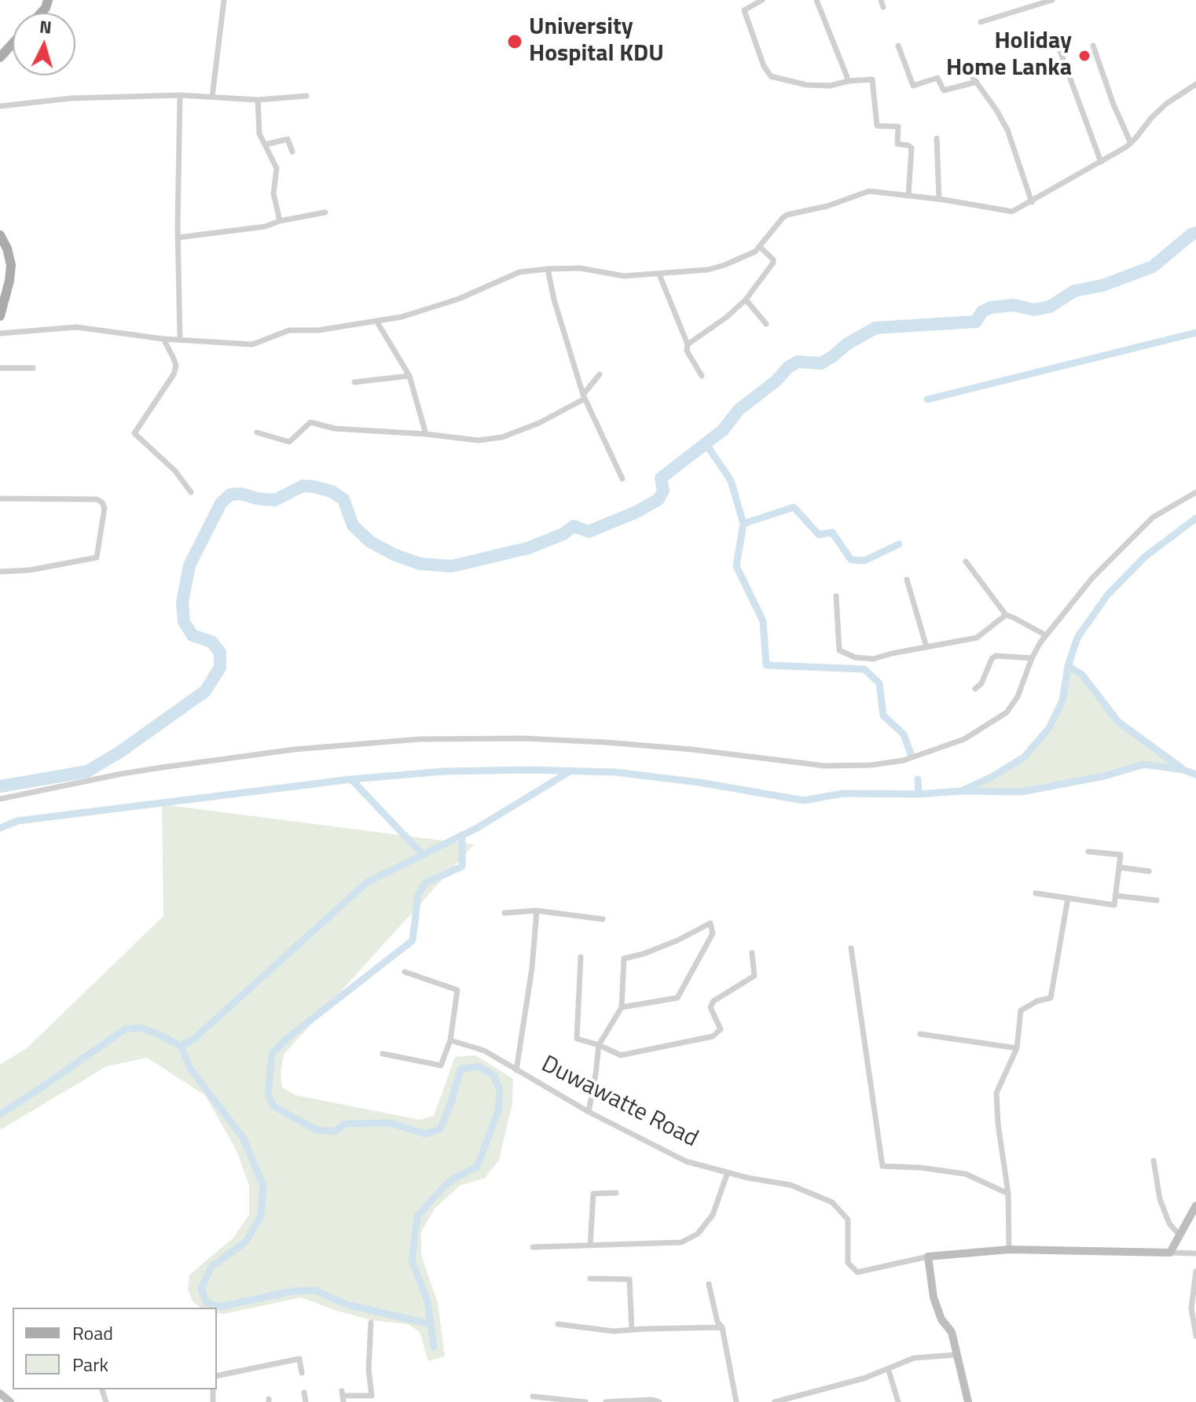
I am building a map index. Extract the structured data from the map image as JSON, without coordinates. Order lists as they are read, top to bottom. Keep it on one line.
{"streets":{"street":["Duwawatte Road"]},"places":["University Hospital KDU","Holiday Home Lanka"],"legend":["Road","Park"],"north":"top"}
